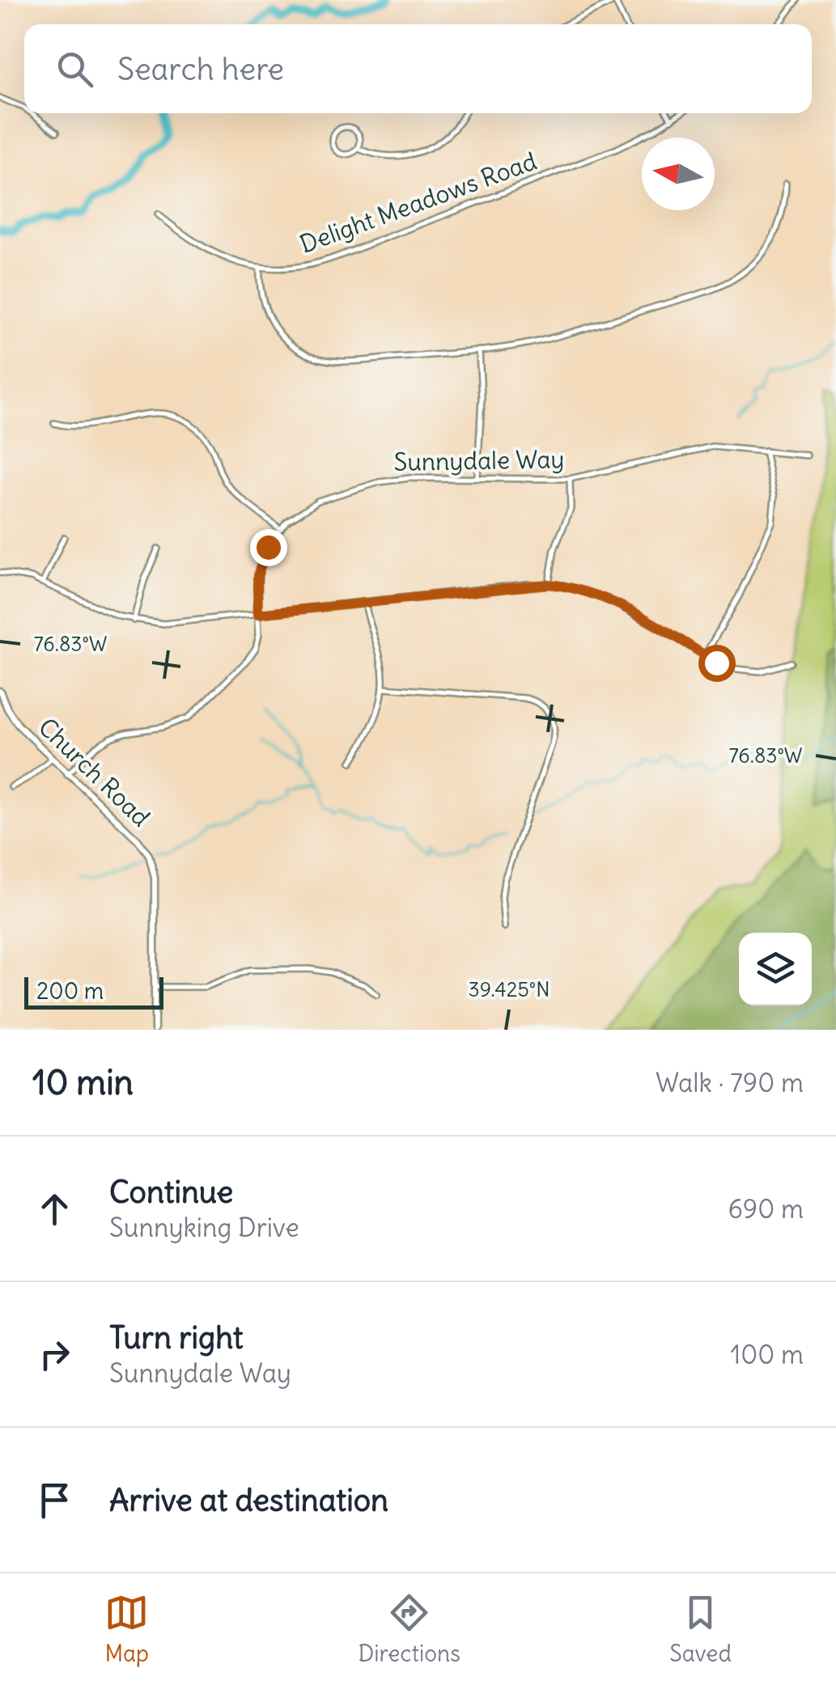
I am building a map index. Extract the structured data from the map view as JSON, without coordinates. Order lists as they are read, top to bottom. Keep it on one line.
{"streets":{"street":["Delight Meadows Road","Sunnydale Way","Church Road"]},"crossings":[["Sunnydale Way","Church Road"]],"scale_bar":"200 m","north":"left","page":{"search":"Search here","scale":"200 m","heading":["10 min","Walk · 790 m"],"list":[["Continue","Sunnyking Drive","690 m"],["Turn right","Sunnydale Way","100 m"],"Arrive at destination"],"nav":["Map","Directions","Saved"]},"coordinates":["76.83°W","39.425°N"]}
